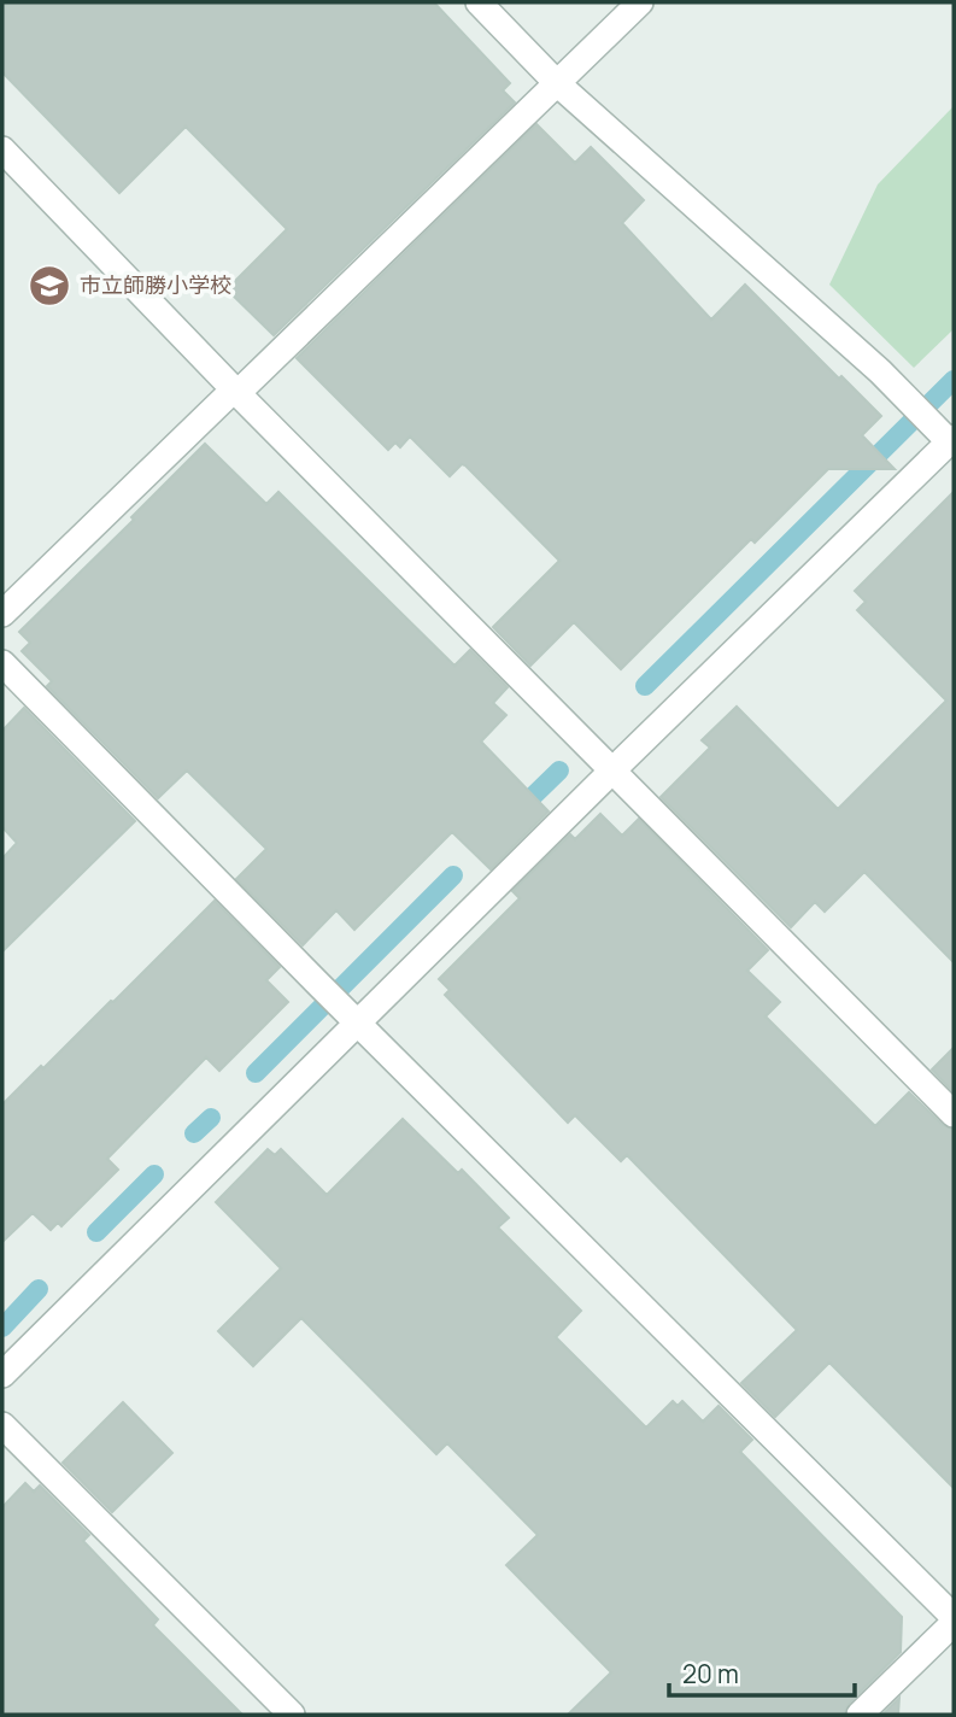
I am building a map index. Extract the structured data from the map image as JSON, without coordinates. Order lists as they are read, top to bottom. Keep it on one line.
{"places":{"school or university":["市立師勝小学校"]},"scale_bar":"20 m"}
